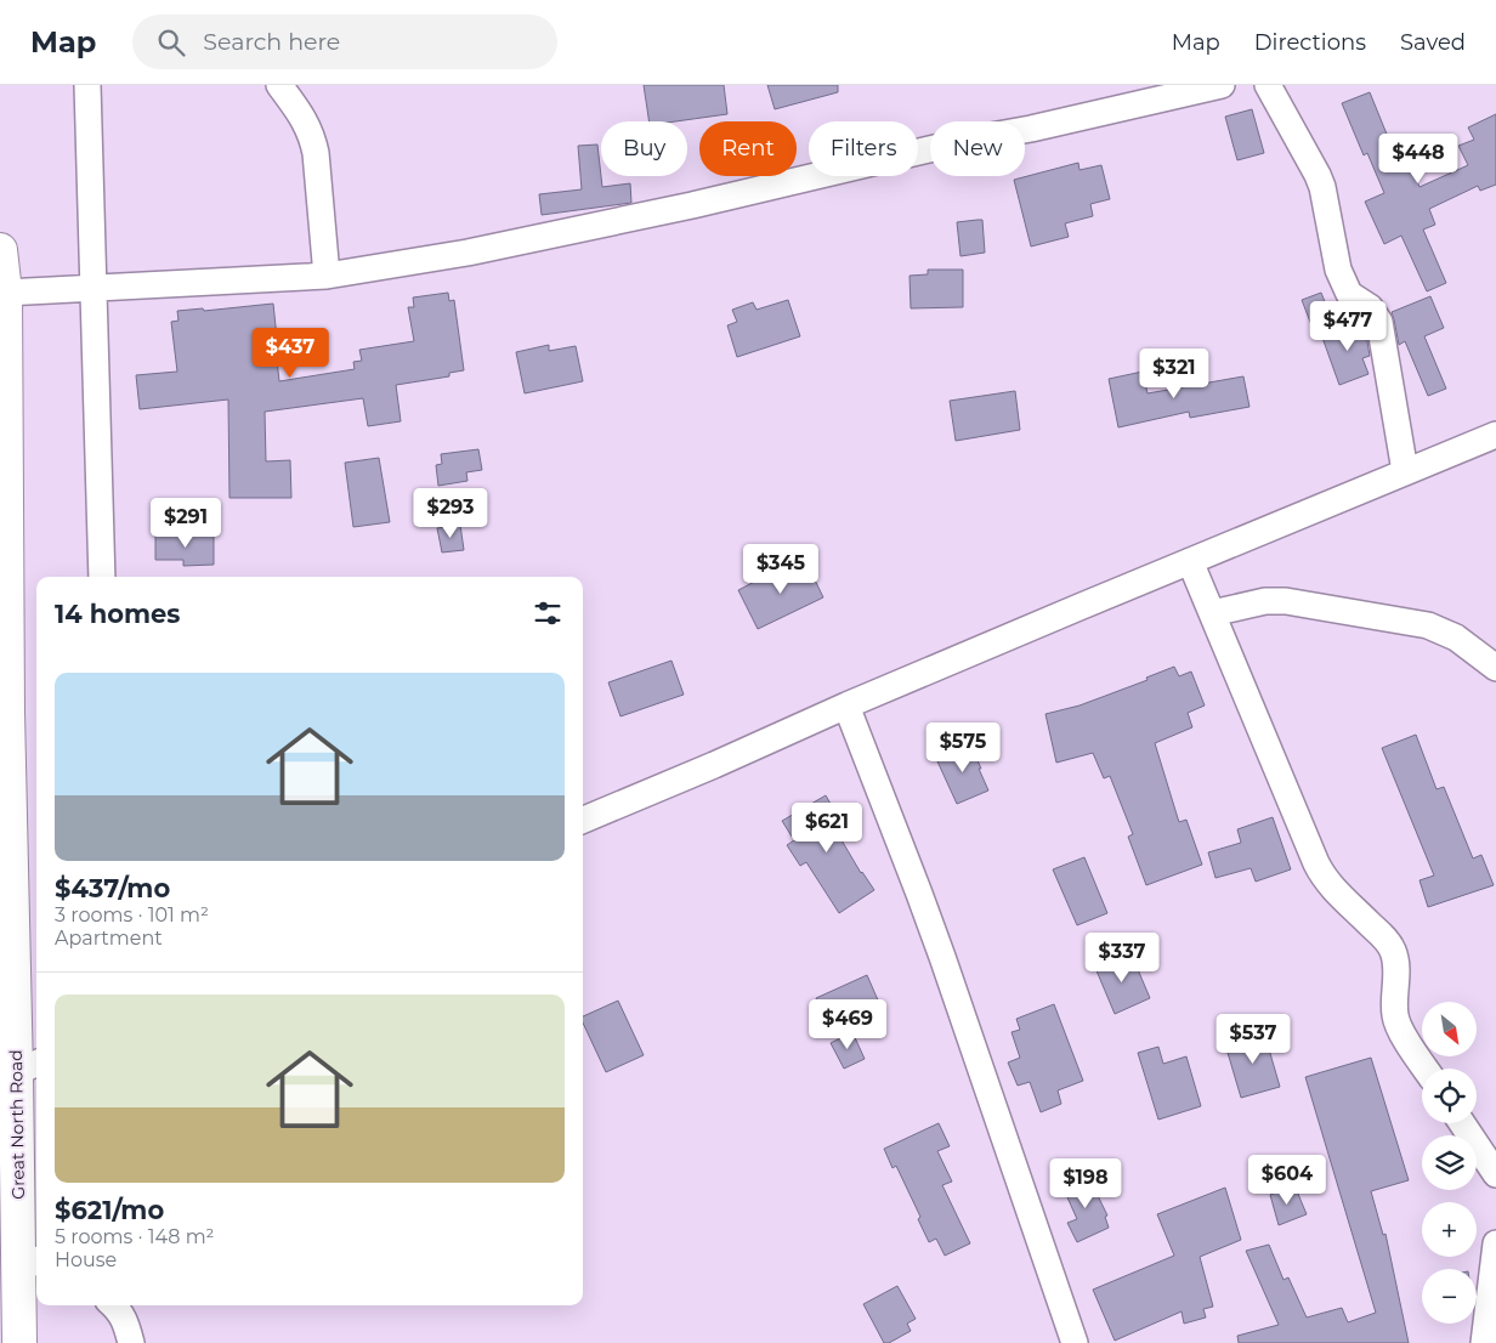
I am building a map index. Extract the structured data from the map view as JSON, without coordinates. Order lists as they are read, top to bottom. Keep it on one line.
{"streets":{"highway":["Great North Road"]},"north":"bottom right","page":{"header":"Map","search":"Search here","nav":["Map","Directions","Saved"],"chip":["Buy","Rent","Filters","New"],"price":["$448","$477","$437","$321","$293","$291","$345","$575","$621","$337","$469","$537","$604","$198"],"heading":"14 homes","list":[{"name":"$437/mo","note":"3 rooms · 101 m² · Apartment"},{"name":"$621/mo","note":"5 rooms · 148 m² · House"}],"map_buttons":["+","−"]}}
